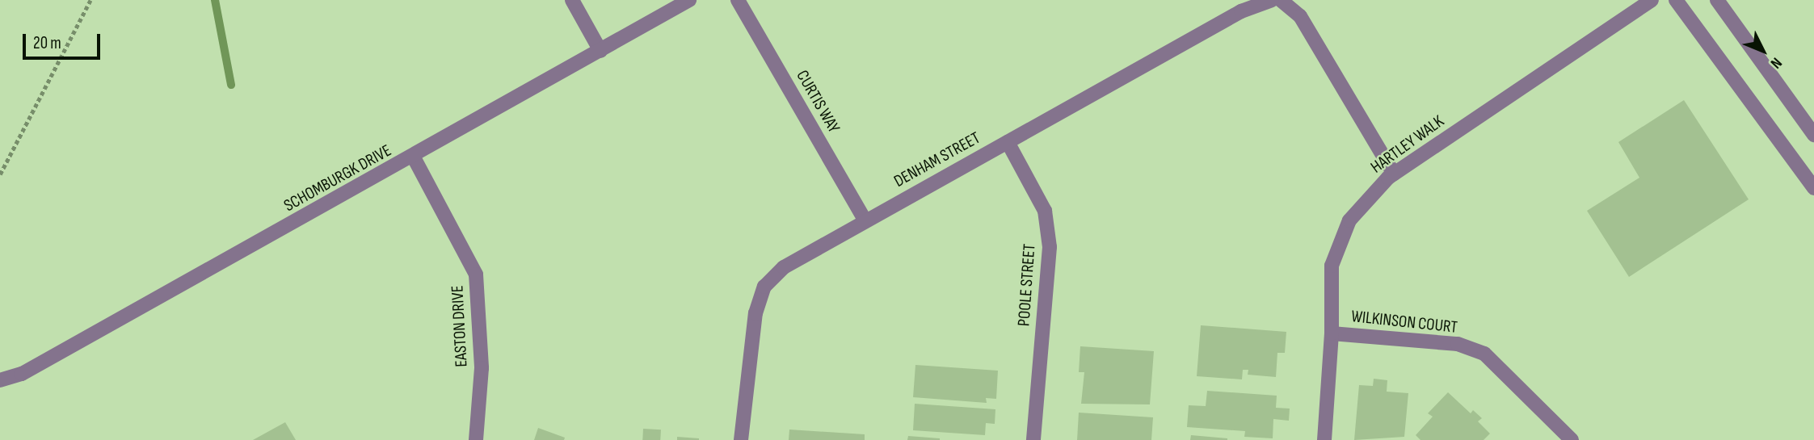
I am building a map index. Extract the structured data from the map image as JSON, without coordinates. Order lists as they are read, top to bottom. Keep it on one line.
{"streets":{"street":["CURTIS WAY","HARTLEY WALK","DENHAM STREET","SCHOMBURGK DRIVE","POOLE STREET","WILKINSON COURT","EASTON DRIVE"]},"crossings":[["CURTIS WAY","DENHAM STREET"],["HARTLEY WALK","WILKINSON COURT"],["DENHAM STREET","POOLE STREET"],["SCHOMBURGK DRIVE","EASTON DRIVE"]],"scale_bar":"20 m","north":"bottom right"}
